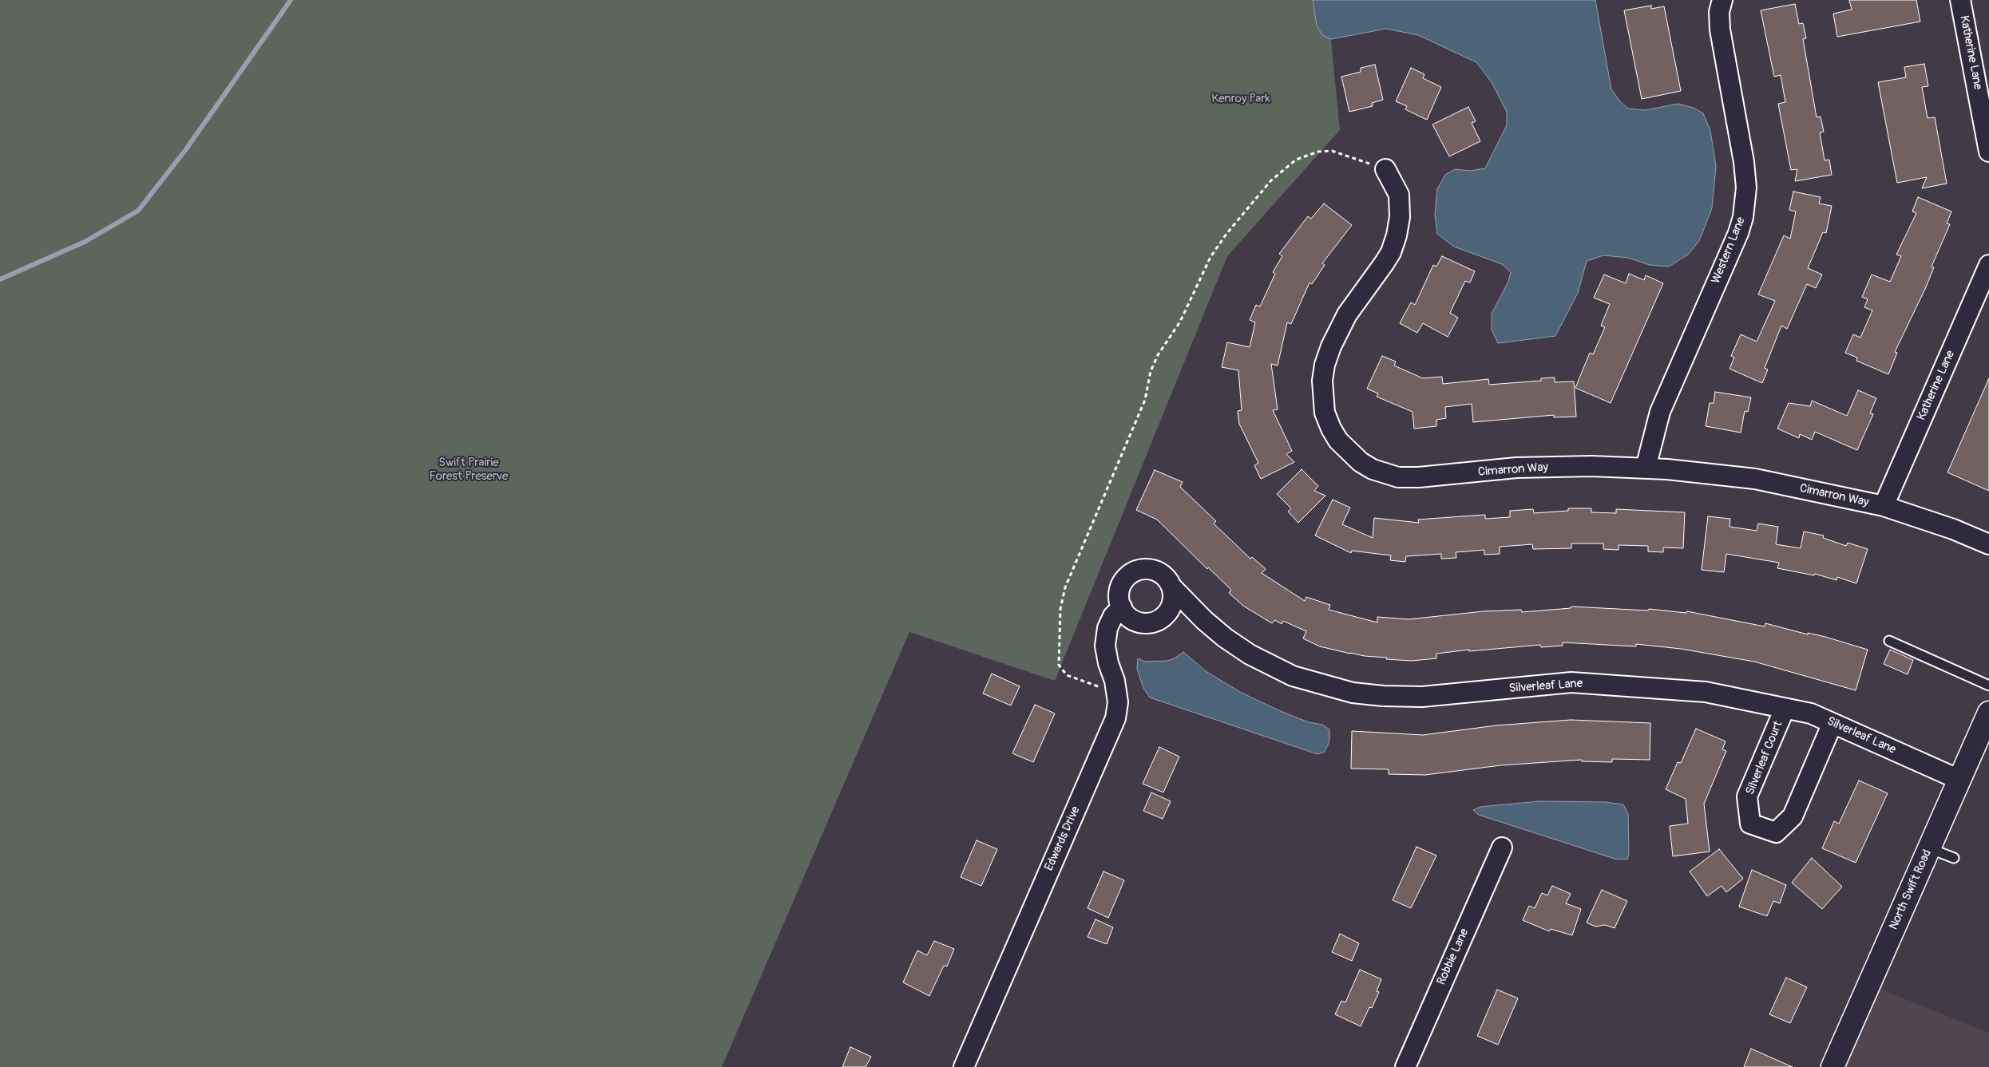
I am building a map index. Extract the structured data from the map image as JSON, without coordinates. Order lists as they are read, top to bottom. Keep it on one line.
{"streets":{"street":["Katherine Lane","Western Lane","Cimarron Way","Silverleaf Lane","Silverleaf Court","Edwards Drive","North Swift Road","Robbie Lane"]},"crossings":[["Katherine Lane","Cimarron Way"],["Western Lane","Cimarron Way"],["Silverleaf Lane","Silverleaf Court"],["Silverleaf Lane","Edwards Drive"],["Silverleaf Lane","North Swift Road"]],"parks":["Kenroy Park","Swift Prairie Forest Preserve"]}
